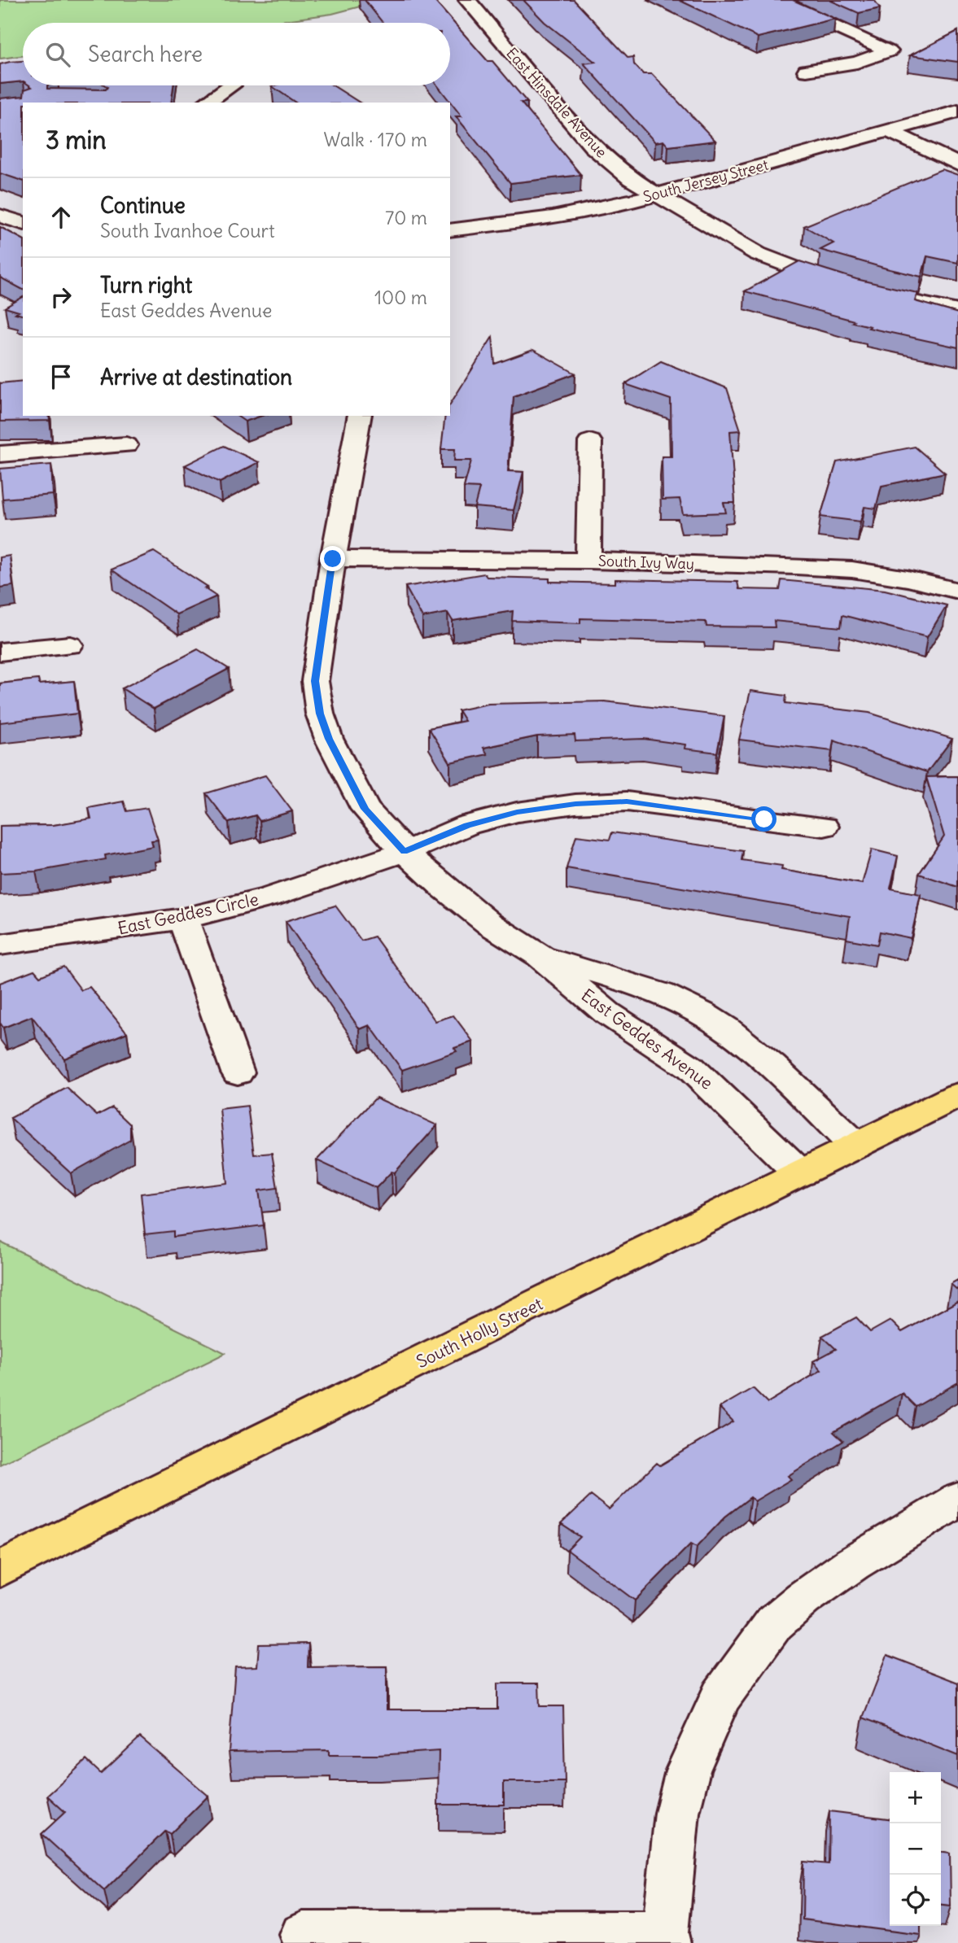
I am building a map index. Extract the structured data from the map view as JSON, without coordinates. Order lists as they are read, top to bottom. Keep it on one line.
{"streets":{"main road":["South Holly Street"],"street":["East Hinsdale Avenue","South Jersey Street","South Ivy Way","East Geddes Circle","East Geddes Avenue"]},"crossings":[["East Hinsdale Avenue","South Jersey Street"],["South Ivy Way","East Geddes Avenue"],["East Geddes Circle","East Geddes Avenue"],["East Geddes Avenue","South Holly Street"]],"page":{"search":"Search here","heading":["3 min","Walk · 170 m"],"list":[["Continue","South Ivanhoe Court","70 m"],["Turn right","East Geddes Avenue","100 m"],"Arrive at destination"],"map_buttons":["+","−"]}}
